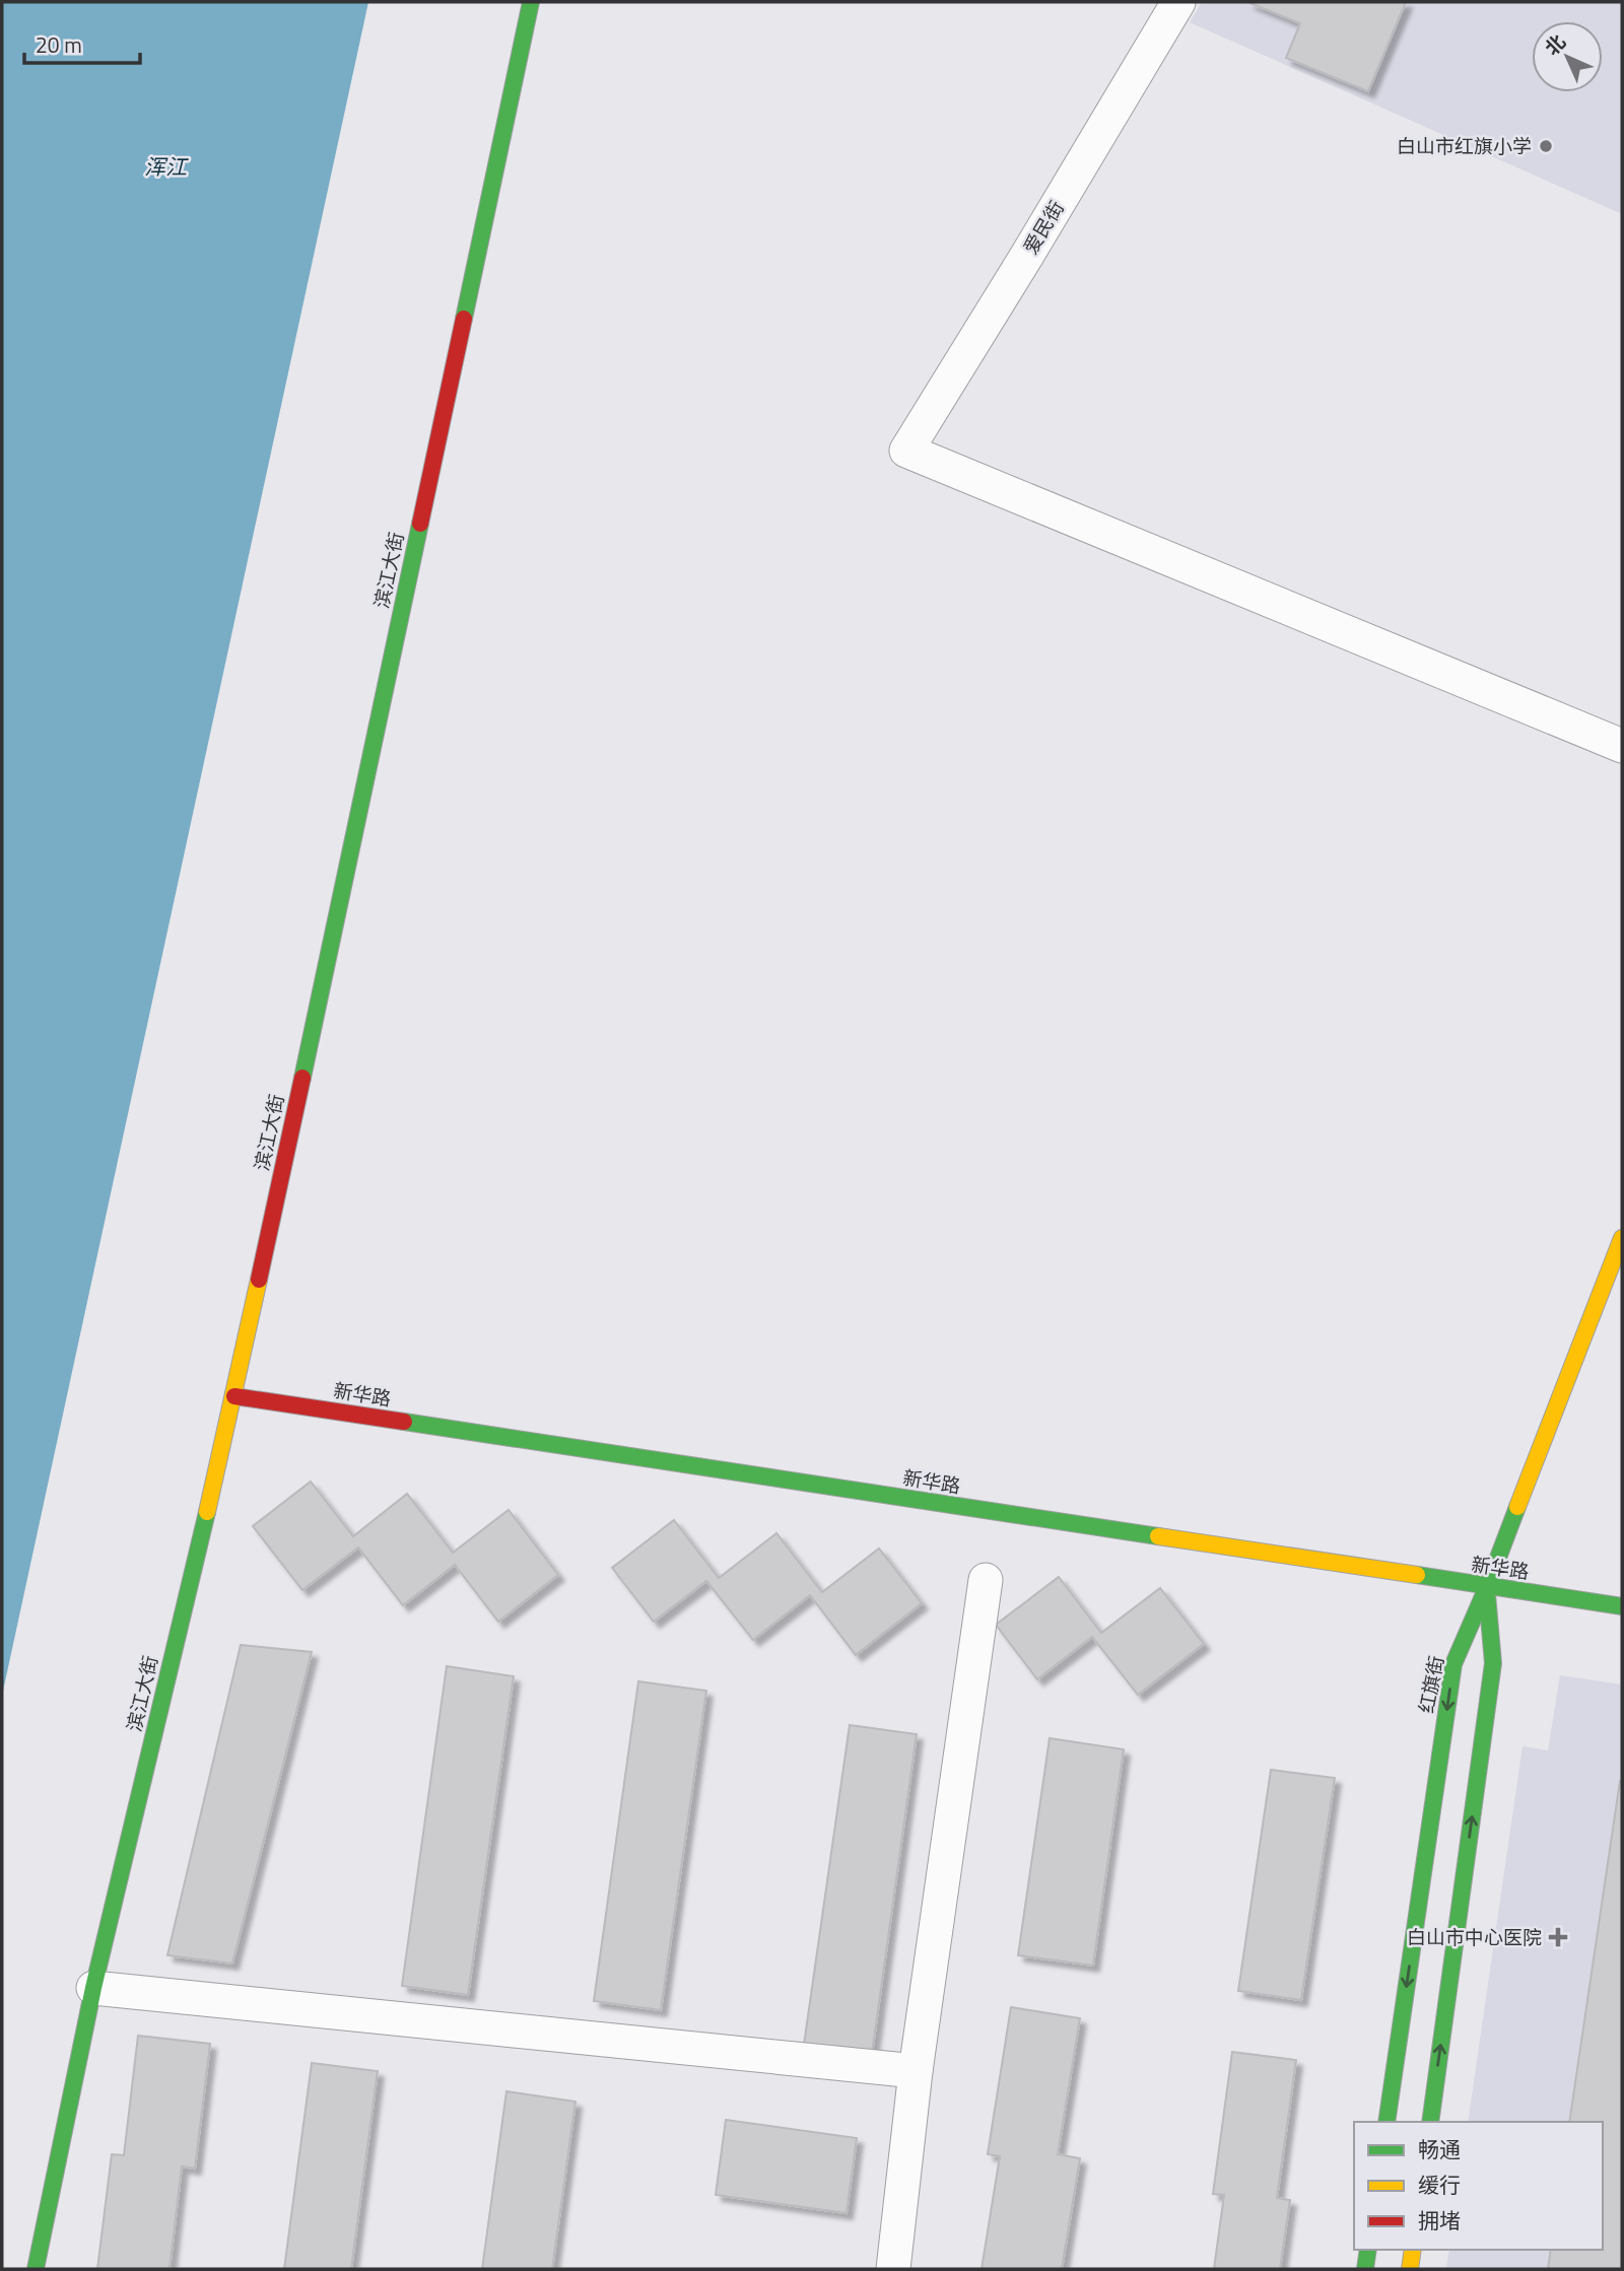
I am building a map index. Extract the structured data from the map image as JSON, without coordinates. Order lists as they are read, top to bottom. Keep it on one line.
{"streets":{"main road":["滨江大街","新华路","红旗街"],"street":["爱民街"]},"crossings":[["滨江大街","新华路"],["新华路","红旗街"]],"water":["浑江"],"places":{"other":["白山市红旗小学"],"health":["白山市中心医院"]},"legend":["畅通","缓行","拥堵"],"scale_bar":"20 m","north":"top left"}
